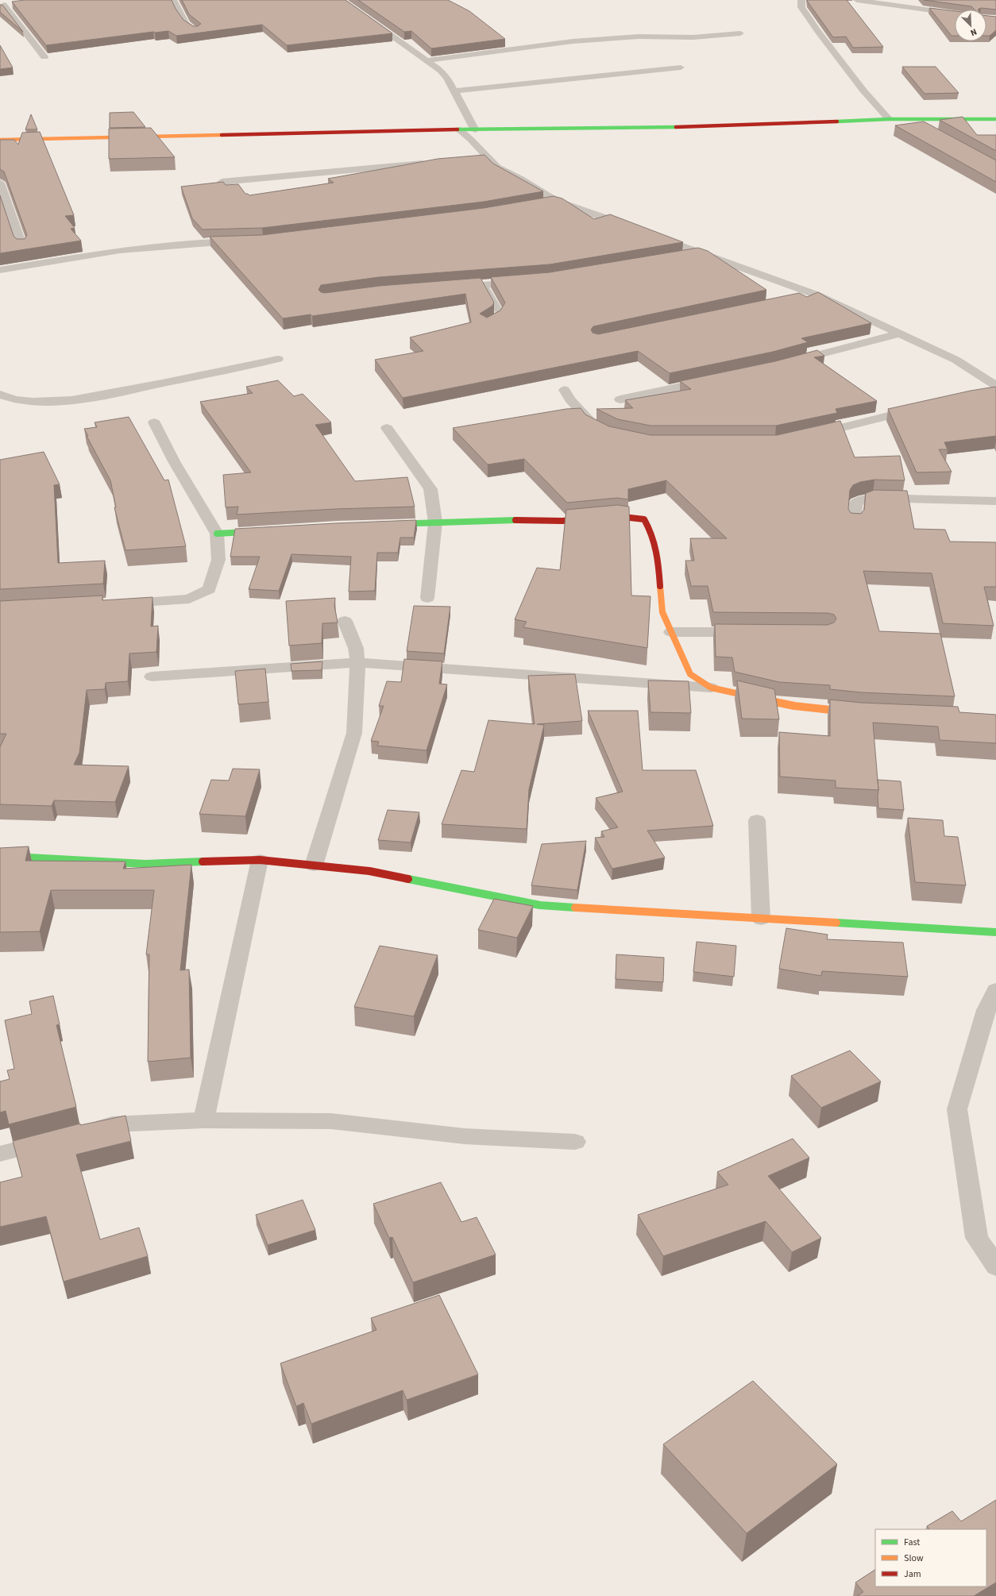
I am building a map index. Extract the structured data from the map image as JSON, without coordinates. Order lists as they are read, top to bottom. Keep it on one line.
{"legend":["Fast","Slow","Jam"],"north":"bottom right"}
